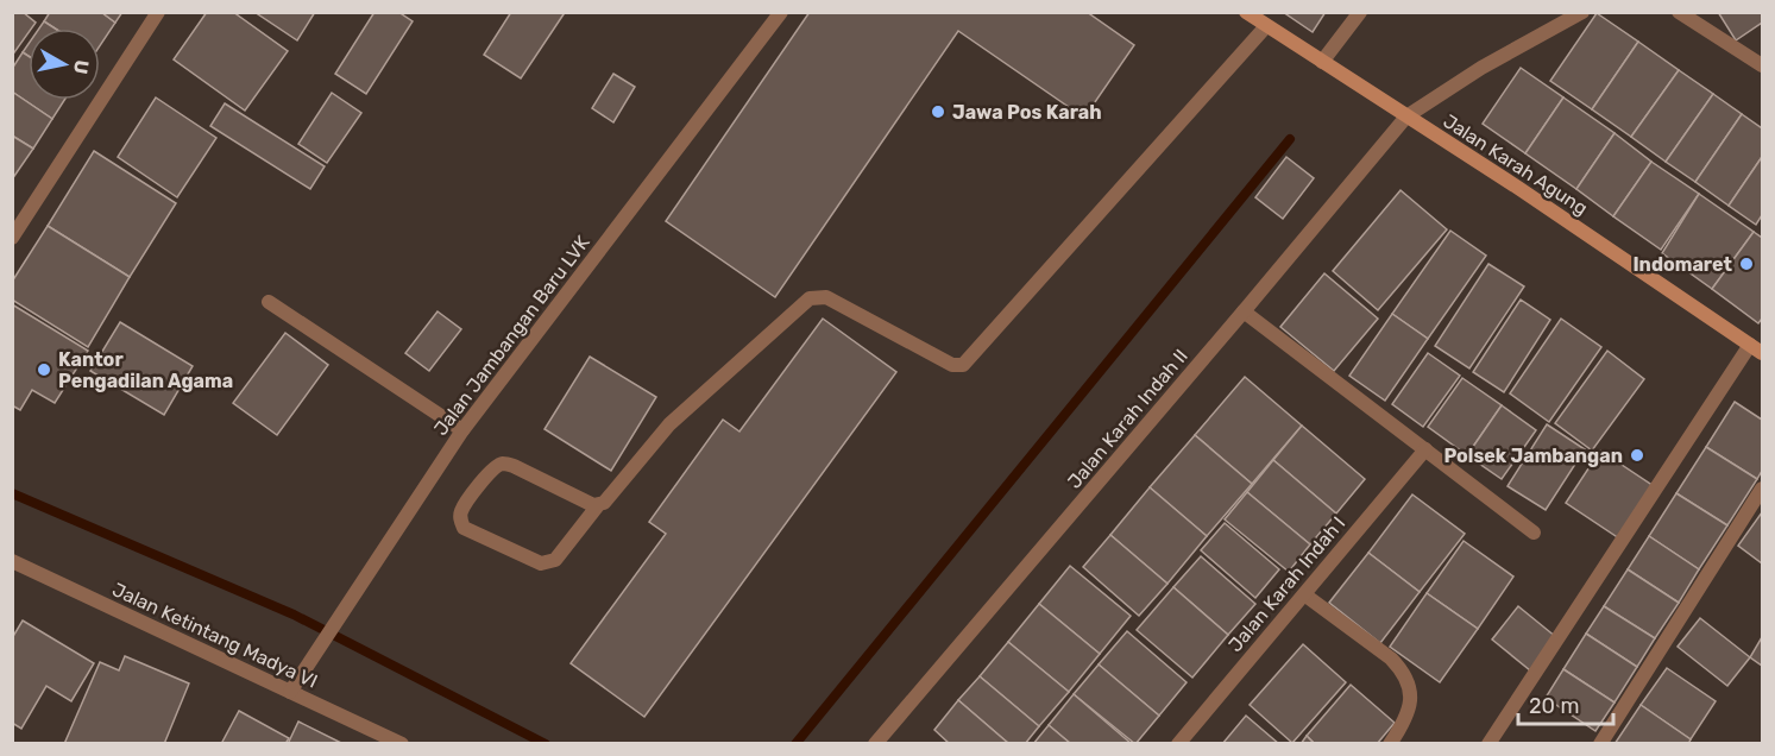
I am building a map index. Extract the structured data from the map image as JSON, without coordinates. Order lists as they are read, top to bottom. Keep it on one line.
{"streets":{"street":["Jalan Karah Agung","Jalan Jambangan Baru LVK","Jalan Karah Indah II","Jalan Karah Indah I","Jalan Ketintang Madya VI"]},"crossings":[["Jalan Karah Agung","Jalan Karah Indah II"],["Jalan Jambangan Baru LVK","Jalan Ketintang Madya VI"]],"places":["Jawa Pos Karah","Indomaret","Kantor Pengadilan Agama","Polsek Jambangan"],"scale_bar":"20 m","north":"right"}
